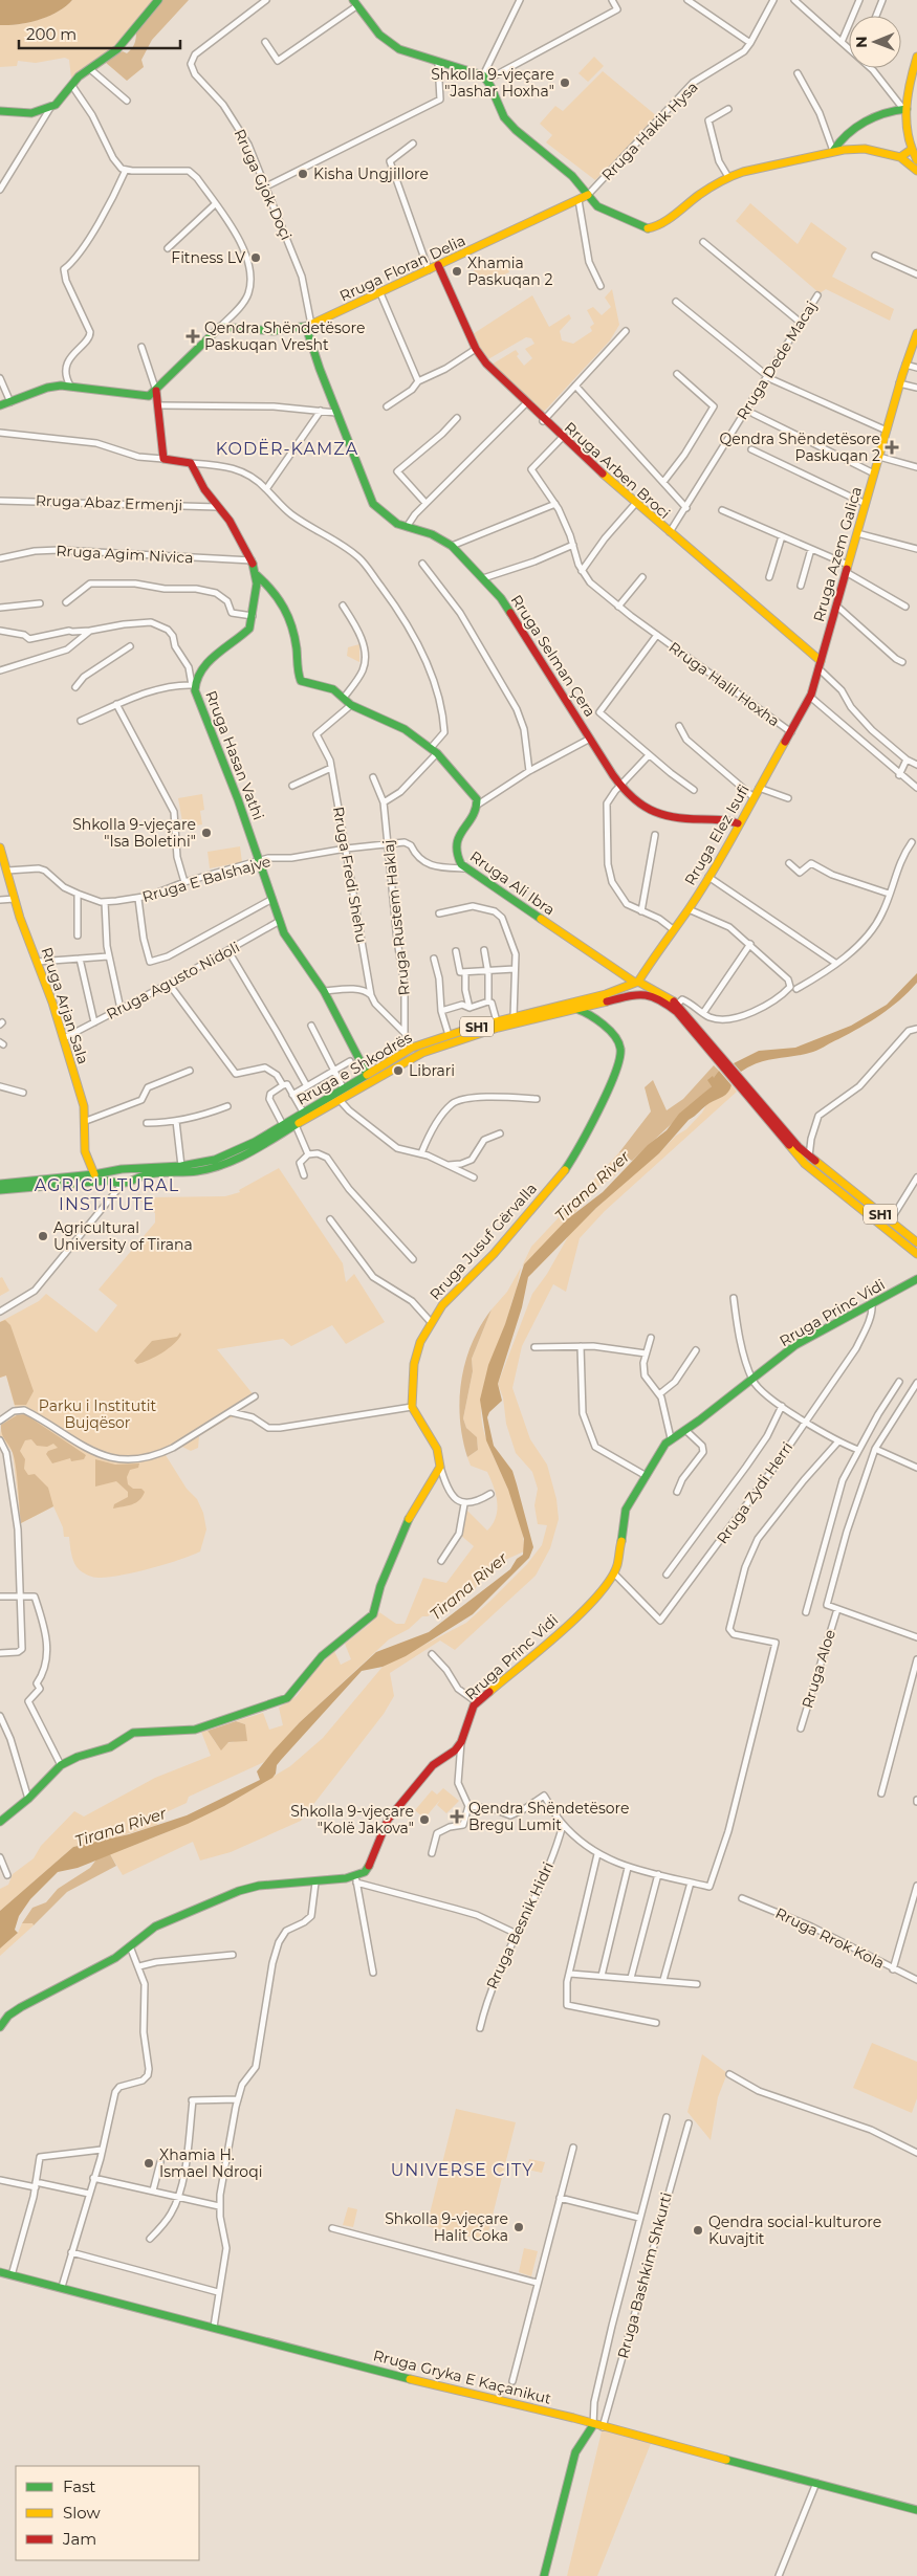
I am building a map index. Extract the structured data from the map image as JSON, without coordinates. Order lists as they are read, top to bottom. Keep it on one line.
{"streets":{"street":["Rruga Hakik Hysa","Rruga Gjok Doçi","Rruga Floran Delia","Rruga Dede Macaj","Rruga Arben Broci","Rruga Abaz Ermenji","Rruga Agim Nivica","Rruga Azem Galica","Rruga Selman Çera","Rruga Halil Hoxha","Rruga Hasan Vathi","Rruga Elez Isufi","Rruga Fredi Shehu","Rruga E Balshajve","Rruga Ali Ibra","Rruga Rustem Haklaj","Rruga Agusto Nidoli","Rruga Arjan Sala","SH1","Rruga e Shkodrës","Rruga Jusuf Gërvalla","Rruga Princ Vidi","Rruga Zydi Herri","Rruga Aloe","Rruga Besnik Hidri","Rruga Rrok Kola","Rruga Bashkim Shkurti","Rruga Gryka E Kaçanikut"]},"crossings":[["Rruga Hakik Hysa","Rruga Floran Delia"],["Rruga Gjok Doçi","Rruga Floran Delia"],["Rruga Gjok Doçi","Rruga Selman Çera"],["Rruga Floran Delia","Rruga Arben Broci"],["Rruga Floran Delia","Rruga Selman Çera"],["Rruga Dede Macaj","Rruga Arben Broci"],["Rruga Arben Broci","Rruga Azem Galica"],["Rruga Arben Broci","Rruga Elez Isufi"],["Rruga Abaz Ermenji","Rruga Hasan Vathi"],["Rruga Agim Nivica","Rruga Hasan Vathi"],["Rruga Azem Galica","Rruga Elez Isufi"],["Rruga Selman Çera","Rruga Elez Isufi"],["Rruga Selman Çera","Rruga Ali Ibra"],["Rruga Halil Hoxha","Rruga Elez Isufi"],["Rruga Hasan Vathi","Rruga E Balshajve"],["Rruga Hasan Vathi","Rruga Agusto Nidoli"],["Rruga Hasan Vathi","Rruga e Shkodrës"],["Rruga Elez Isufi","Rruga Ali Ibra"],["Rruga Elez Isufi","SH1"],["Rruga Elez Isufi","Rruga e Shkodrës"],["Rruga Fredi Shehu","Rruga E Balshajve"],["Rruga Fredi Shehu","Rruga Rustem Haklaj"],["Rruga Fredi Shehu","Rruga e Shkodrës"],["Rruga E Balshajve","Rruga Ali Ibra"],["Rruga E Balshajve","Rruga Rustem Haklaj"],["Rruga E Balshajve","Rruga Arjan Sala"],["Rruga Ali Ibra","SH1"],["Rruga Ali Ibra","Rruga e Shkodrës"],["Rruga Agusto Nidoli","Rruga Arjan Sala"],["Rruga Arjan Sala","SH1"],["SH1","Rruga e Shkodrës"],["Rruga e Shkodrës","Rruga Jusuf Gërvalla"],["Rruga Princ Vidi","Rruga Zydi Herri"],["Rruga Bashkim Shkurti","Rruga Gryka E Kaçanikut"]],"districts":["KODËR-KAMZA","AGRICULTURAL INSTITUTE","UNIVERSE CITY"],"water":["Tirana River"],"parks":["Parku i Institutit Bujqësor"],"places":{"other":["Shkolla 9-vjeçare \"Jashar Hoxha\"","Kisha Ungjillore","Fitness LV","Xhamia Paskuqan 2","Shkolla 9-vjeçare \"Isa Boletini\"","Librari","Agricultural University of Tirana","Shkolla 9-vjeçare \"Kolë Jakova\"","Xhamia H. Ismael Ndroqi","Shkolla 9-vjeçare Halit Coka","Qendra social-kulturore Kuvajtit"],"health":["Qendra Shëndetësore Paskuqan Vresht","Qendra Shëndetësore Paskuqan 2","Qendra Shëndetësore Bregu Lumit"]},"legend":["Fast","Slow","Jam"],"scale_bar":"200 m","north":"left"}
